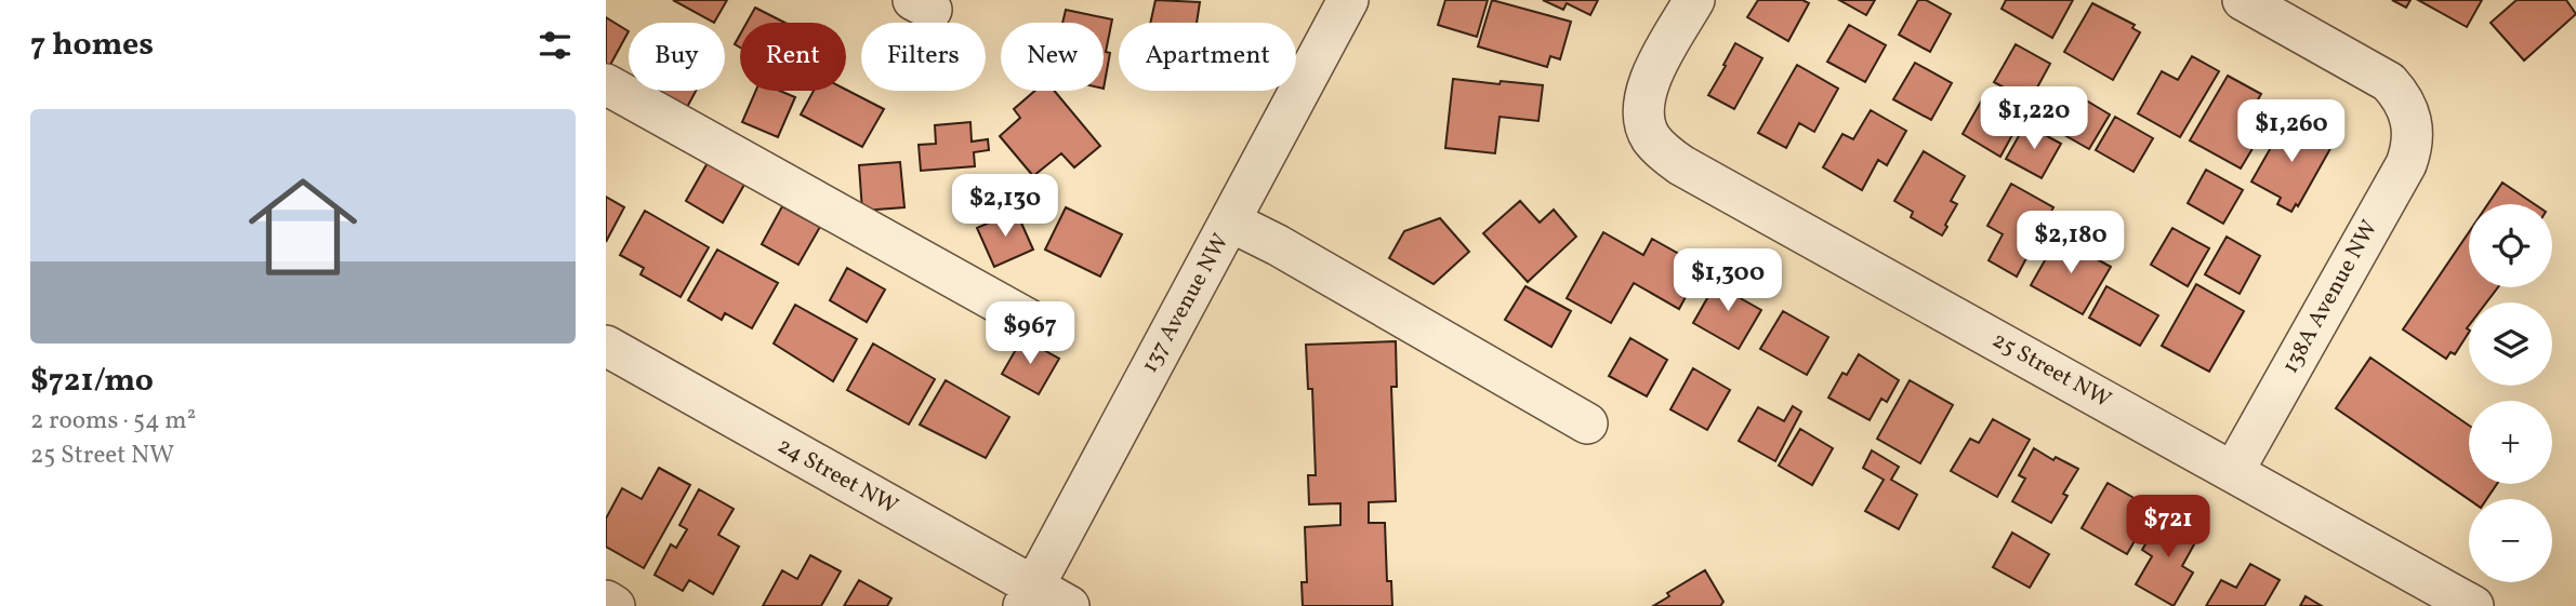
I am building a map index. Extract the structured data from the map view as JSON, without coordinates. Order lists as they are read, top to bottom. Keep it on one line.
{"streets":{"street":["138A Avenue NW","137 Avenue NW","25 Street NW","24 Street NW"]},"crossings":[["138A Avenue NW","25 Street NW"],["137 Avenue NW","24 Street NW"]],"page":{"heading":"7 homes","chip":["Buy","Rent","Filters","New","Apartment"],"price":["$1,220","$1,260","$2,130","$2,180","$1,300","$967","$721"],"list":[{"name":"$721/mo","note":"2 rooms · 54 m² · 25 Street NW"}],"map_buttons":["+","−"]}}
